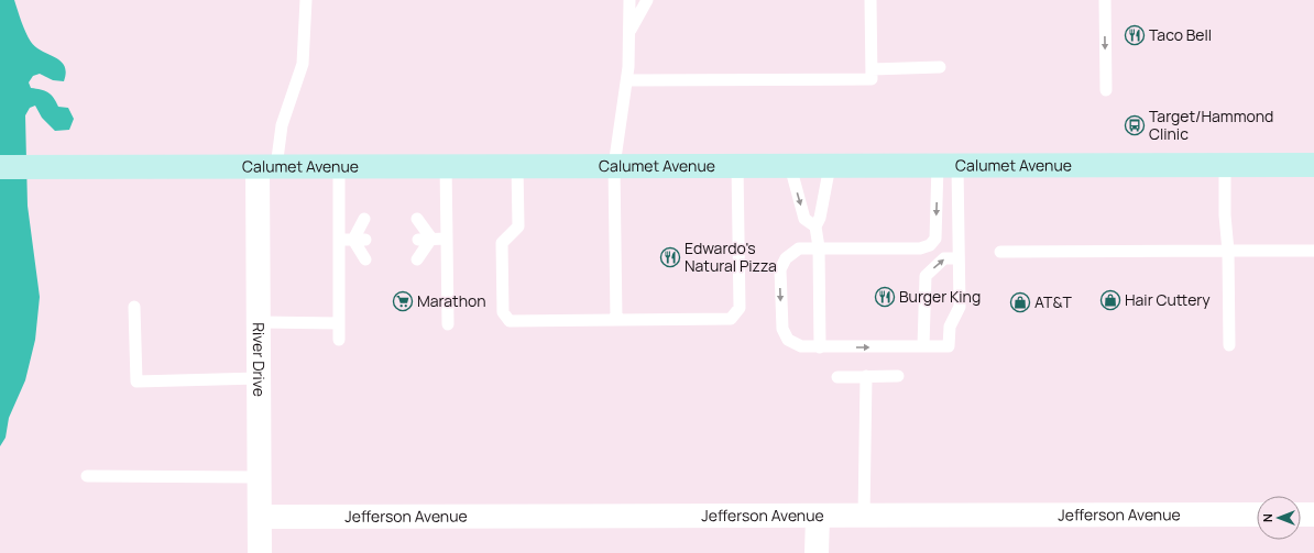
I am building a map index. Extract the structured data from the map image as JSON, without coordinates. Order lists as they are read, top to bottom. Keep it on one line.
{"streets":{"main road":["Calumet Avenue"],"street":["River Drive","Jefferson Avenue"]},"crossings":[["Calumet Avenue","River Drive"],["River Drive","Jefferson Avenue"]],"places":{"restaurant":["Taco Bell","Edwardo's Natural Pizza","Burger King"],"bus stop":["Target/Hammond Clinic"],"shop":["Hair Cuttery","AT&T"],"supermarket":["Marathon"]},"north":"left"}
